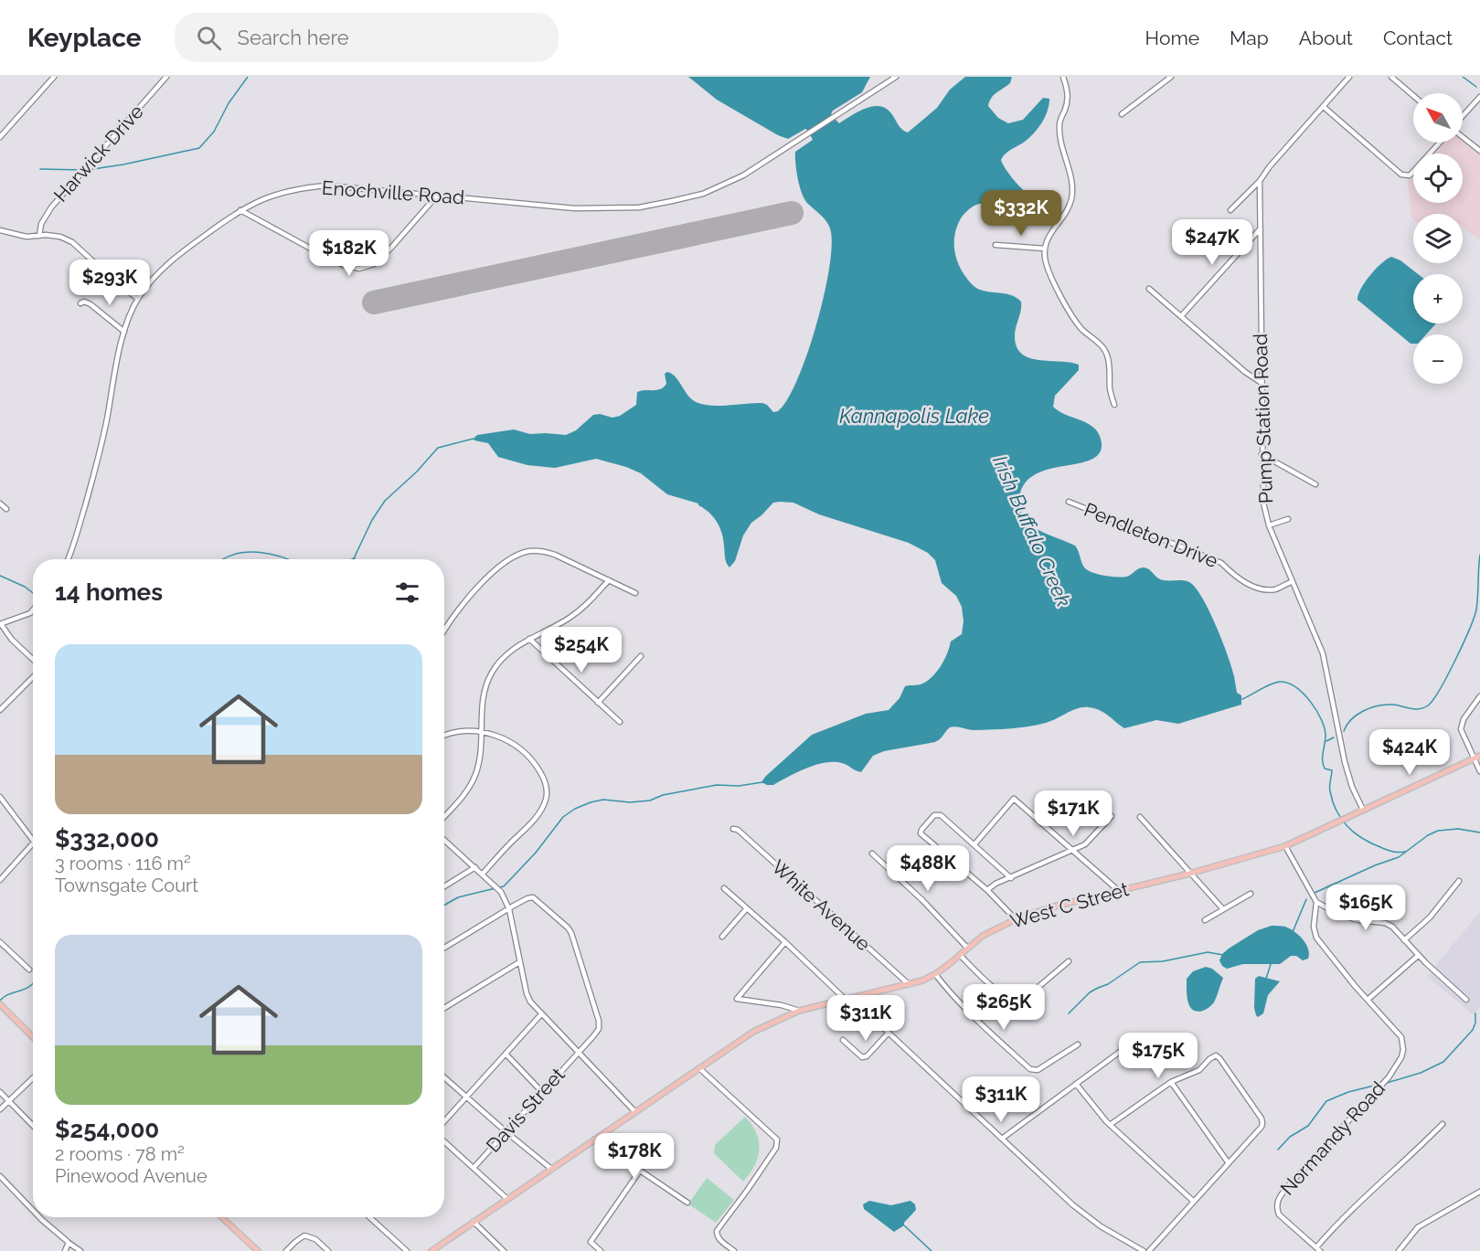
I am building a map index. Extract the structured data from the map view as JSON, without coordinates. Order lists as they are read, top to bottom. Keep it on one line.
{"streets":{"main road":["West C Street"],"street":["Harwick Drive","Enochville Road","Pump Station Road","Pendleton Drive","White Avenue","Davis Street","Normandy Road"]},"crossings":[["Pump Station Road","Pendleton Drive"],["Pump Station Road","West C Street"],["White Avenue","West C Street"]],"water":["Kannapolis Lake","Irish Buffalo Creek"],"north":"top left","page":{"header":"Keyplace","search":"Search here","nav":["Home","Map","About","Contact"],"map_buttons":["+","−"],"price":["$332K","$247K","$182K","$293K","$254K","$424K","$171K","$488K","$165K","$265K","$311K","$175K","$311K","$178K"],"heading":"14 homes","list":[{"name":"$332,000","note":"3 rooms · 116 m² · Townsgate Court"},{"name":"$254,000","note":"2 rooms · 78 m² · Pinewood Avenue"}]}}
